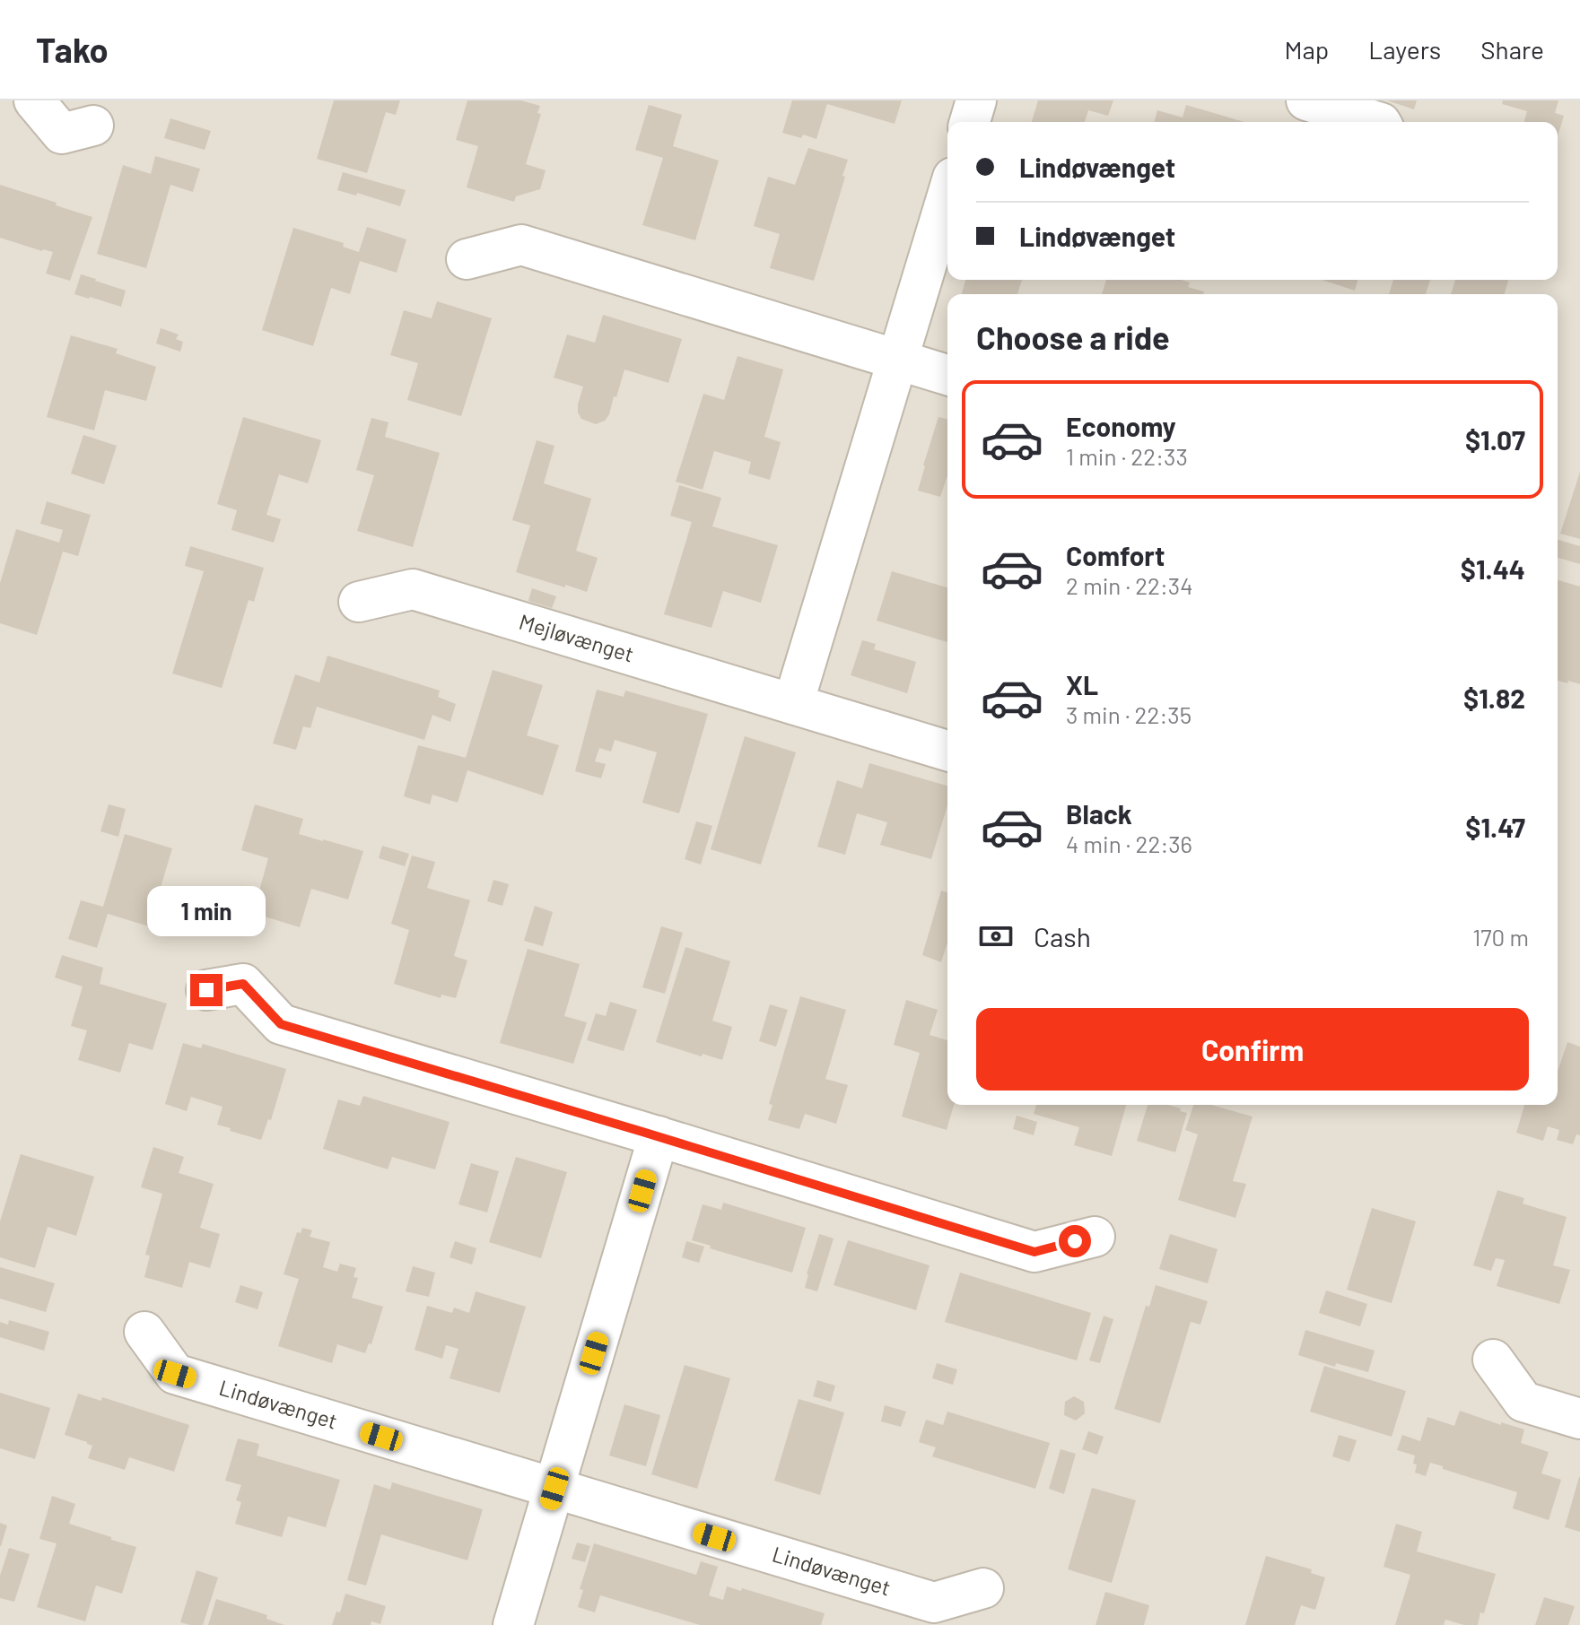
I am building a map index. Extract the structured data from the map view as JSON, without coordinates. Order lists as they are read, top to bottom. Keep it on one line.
{"streets":{"street":["Mejløvænget","Lindøvænget"]},"page":{"header":"Tako","nav":["Map","Layers","Share"],"banner":["Lindøvænget","Lindøvænget"],"heading":"Choose a ride","list":[{"name":"Economy","note":"1 min · 22:33","value":"$1.07"},{"name":"Comfort","note":"2 min · 22:34","value":"$1.44"},{"name":"XL","note":"3 min · 22:35","value":"$1.82"},{"name":"Black","note":"4 min · 22:36","value":"$1.47"}],"bubble":"1 min","pay":["Cash","170 m"],"buttons":"Confirm"}}
